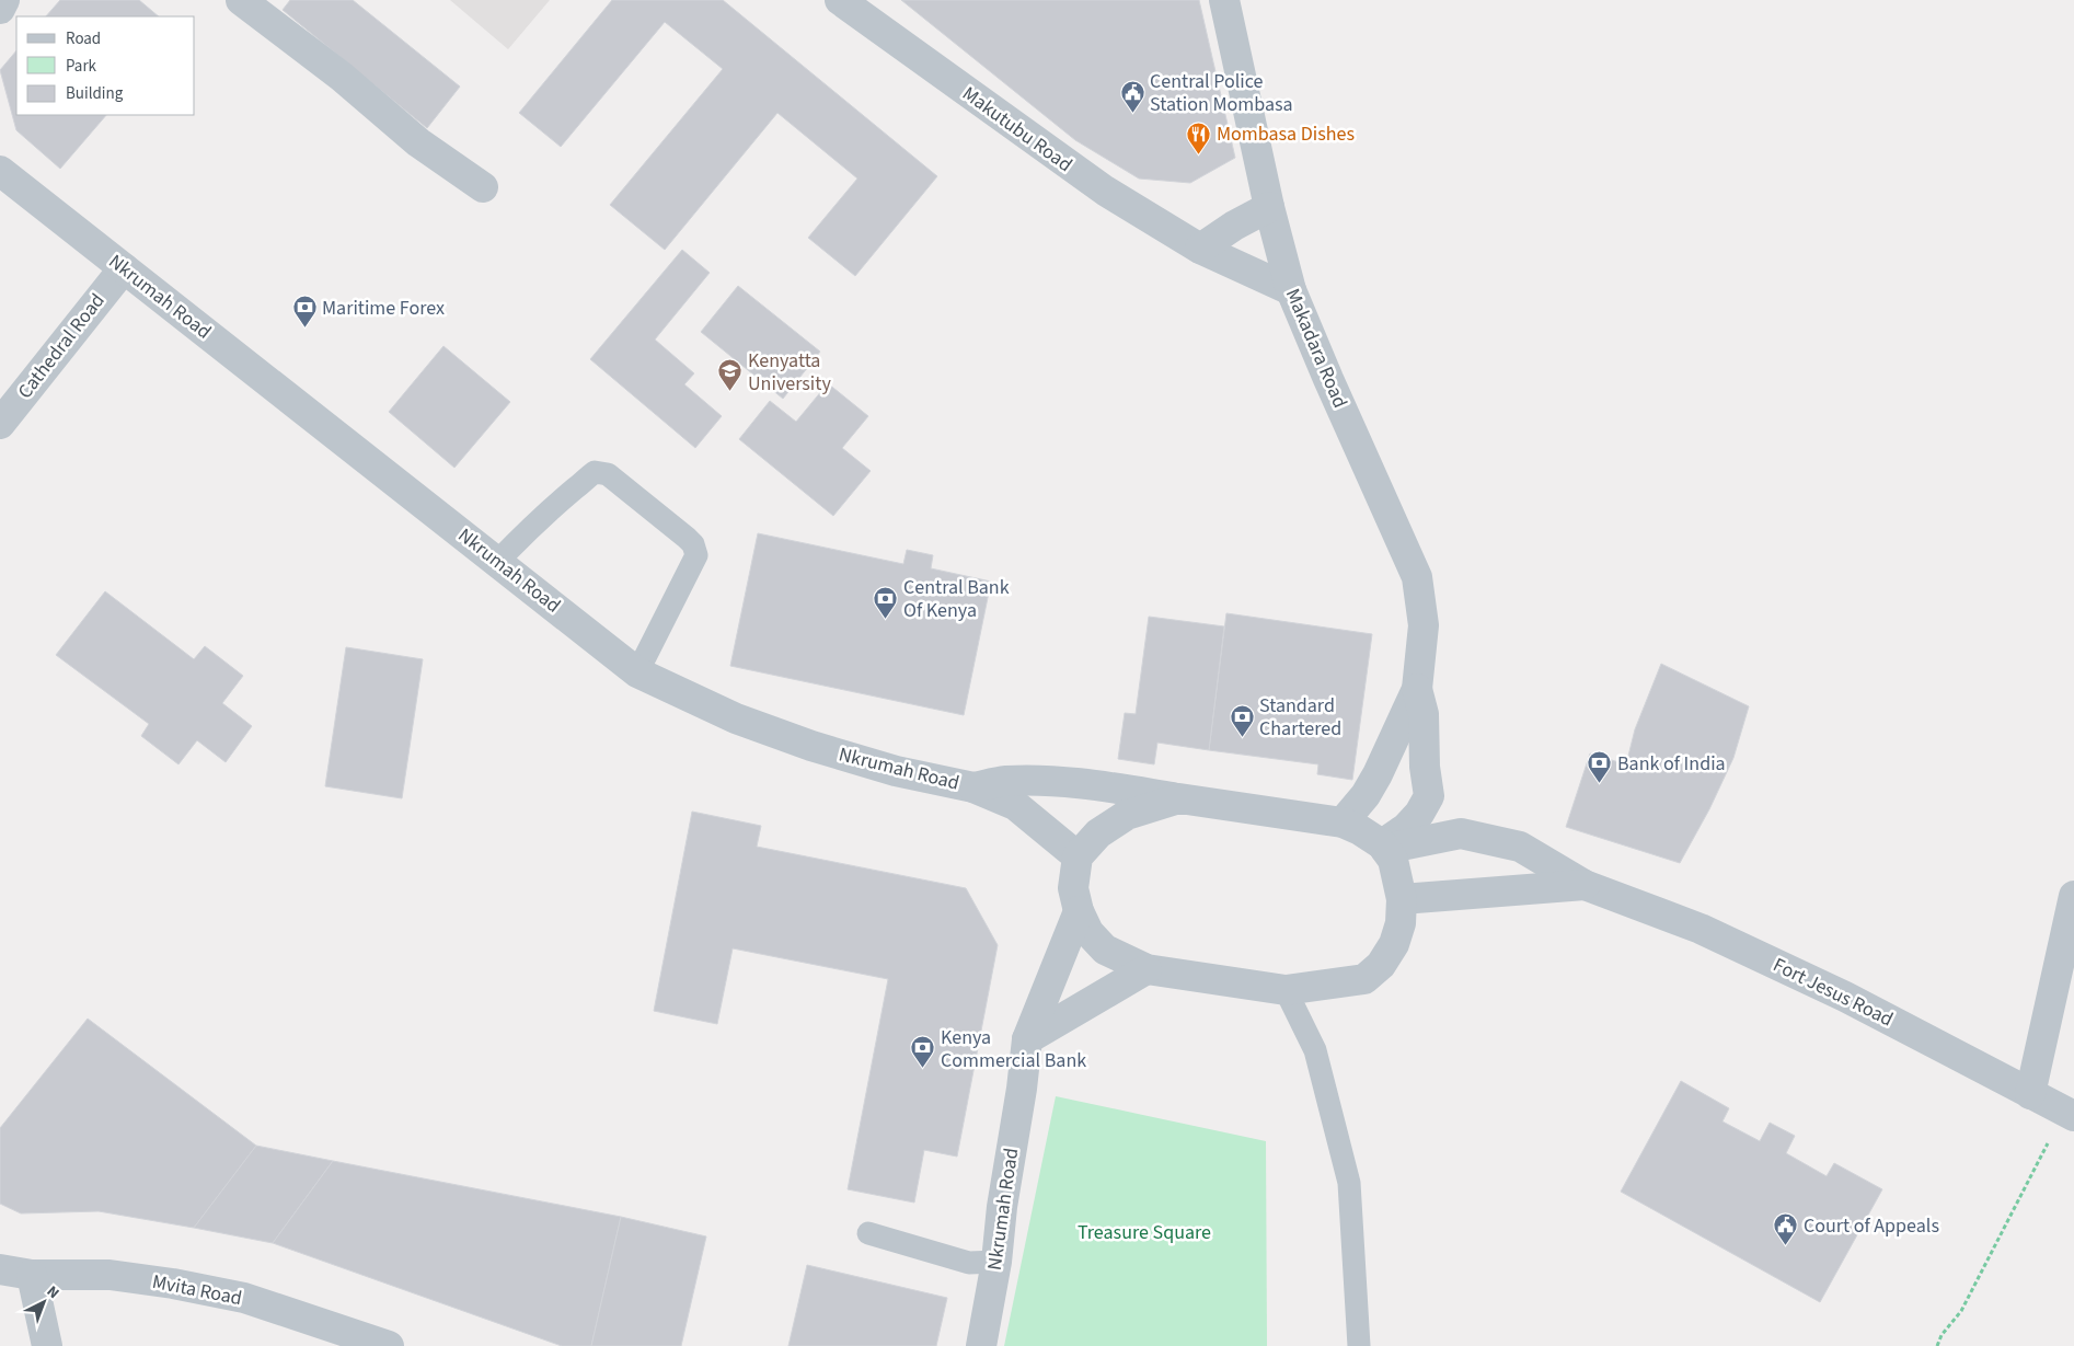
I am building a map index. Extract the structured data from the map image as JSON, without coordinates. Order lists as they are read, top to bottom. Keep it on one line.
{"streets":{"street":["Makutubu Road","Nkrumah Road","Cathedral Road","Makadara Road","Fort Jesus Road","Mvita Road"]},"crossings":[["Makutubu Road","Makadara Road"],["Nkrumah Road","Cathedral Road"],["Makadara Road","Fort Jesus Road"]],"parks":["Treasure Square"],"places":{"public building":["Central Police Station Mombasa","Court of Appeals"],"restaurant":["Mombasa Dishes"],"bank":["Maritime Forex","Central Bank Of Kenya","Standard Chartered","Bank of India","Kenya Commercial Bank"],"school or university":["Kenyatta University"]},"legend":["Road","Park","Building"],"north":"top right"}
